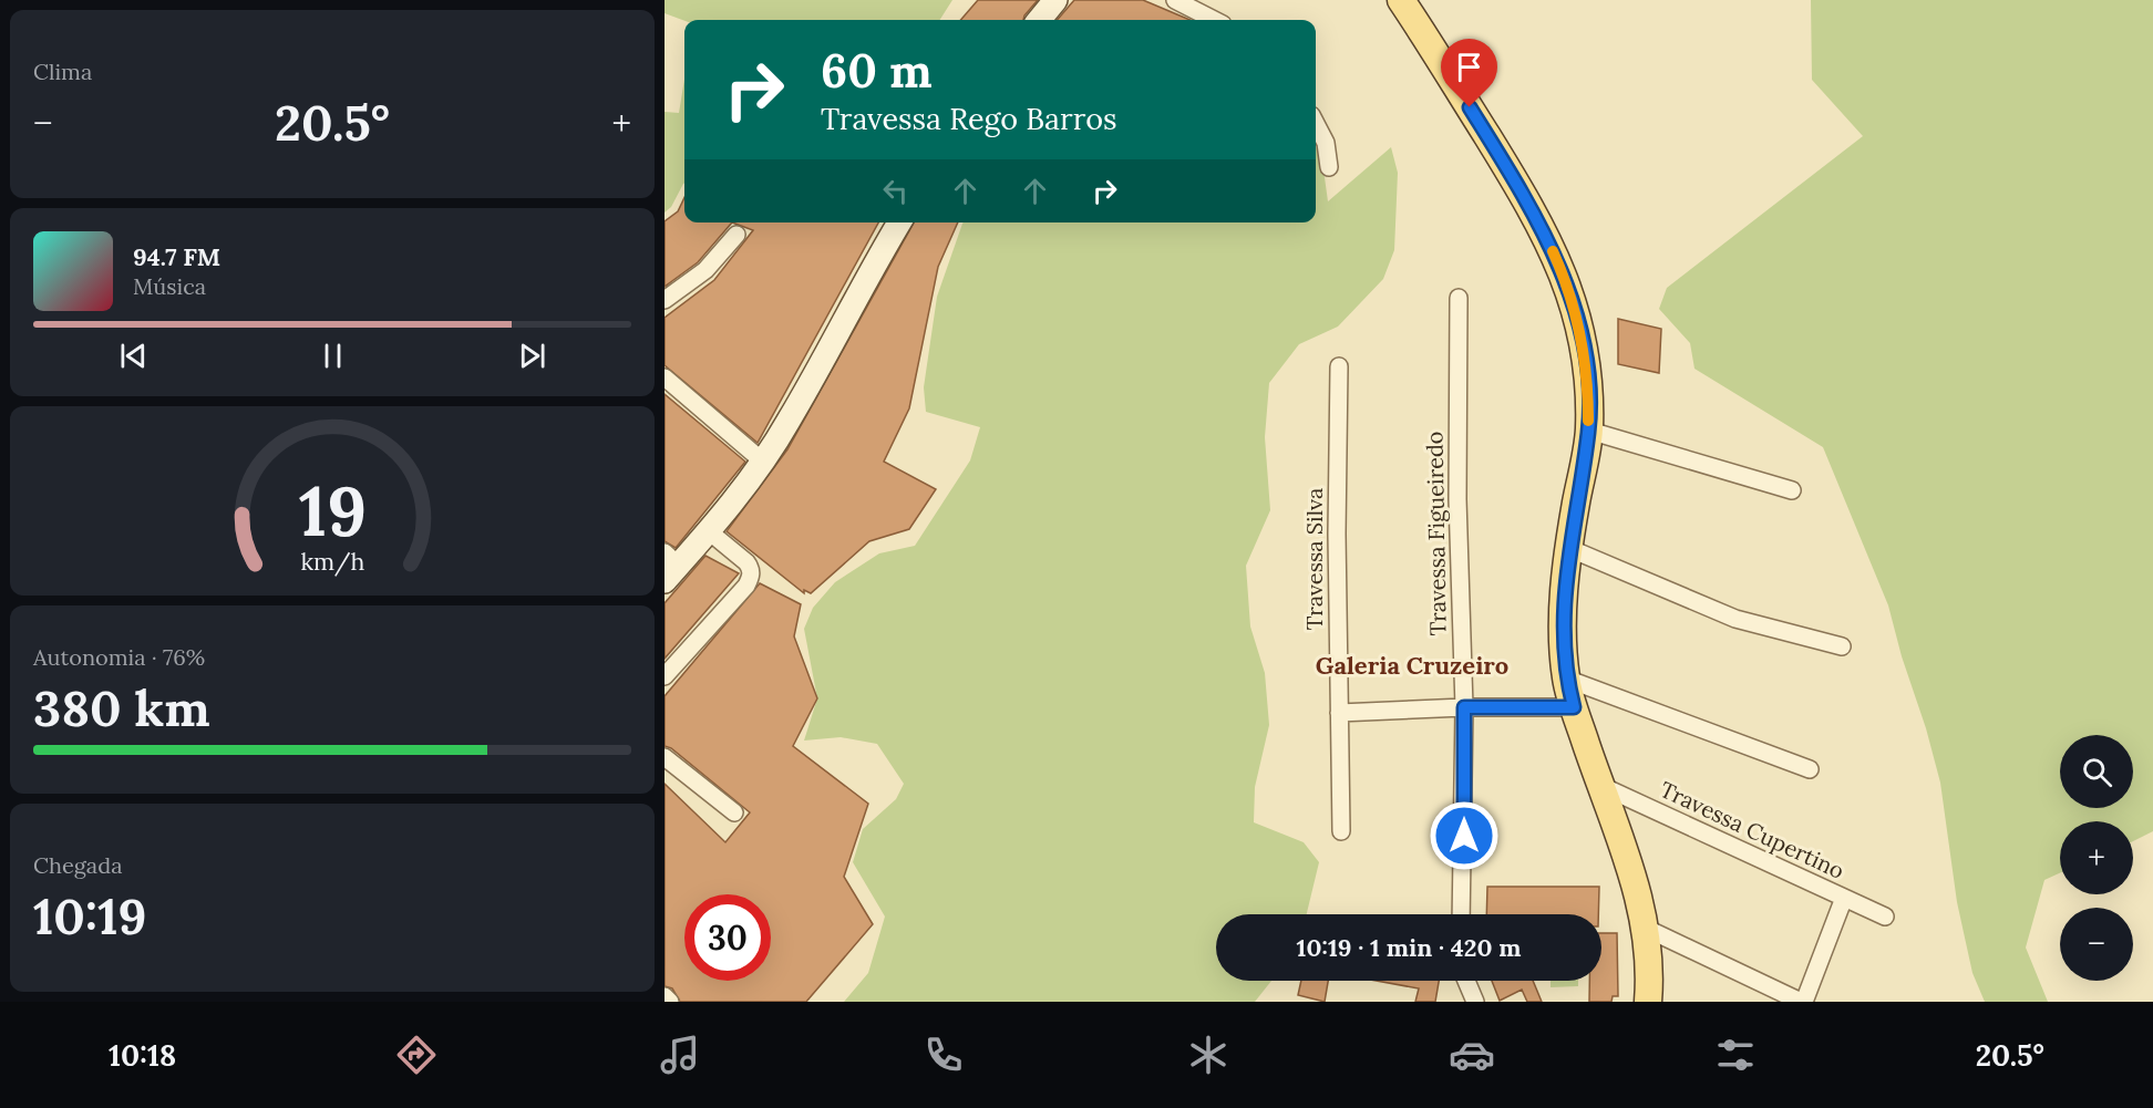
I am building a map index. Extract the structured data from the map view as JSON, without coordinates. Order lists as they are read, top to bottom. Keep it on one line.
{"streets":{"street":["Travessa Figueiredo","Travessa Silva","Travessa Cupertino"]},"districts":["Galeria Cruzeiro"],"page":{"tile":["Clima",["Autonomia · 76%","380 km"],["Chegada","10:19"]],"turn":["60 m","Travessa Rego Barros"],"heat":["−","20.5°","+"],"song":["94.7 FM","Música"],"map_buttons":["+","−"],"limit":"30","trip":"10:19 · 1 min · 420 m","tabs":["10:18","20.5°"],"gauge":["19","km/h"]}}
